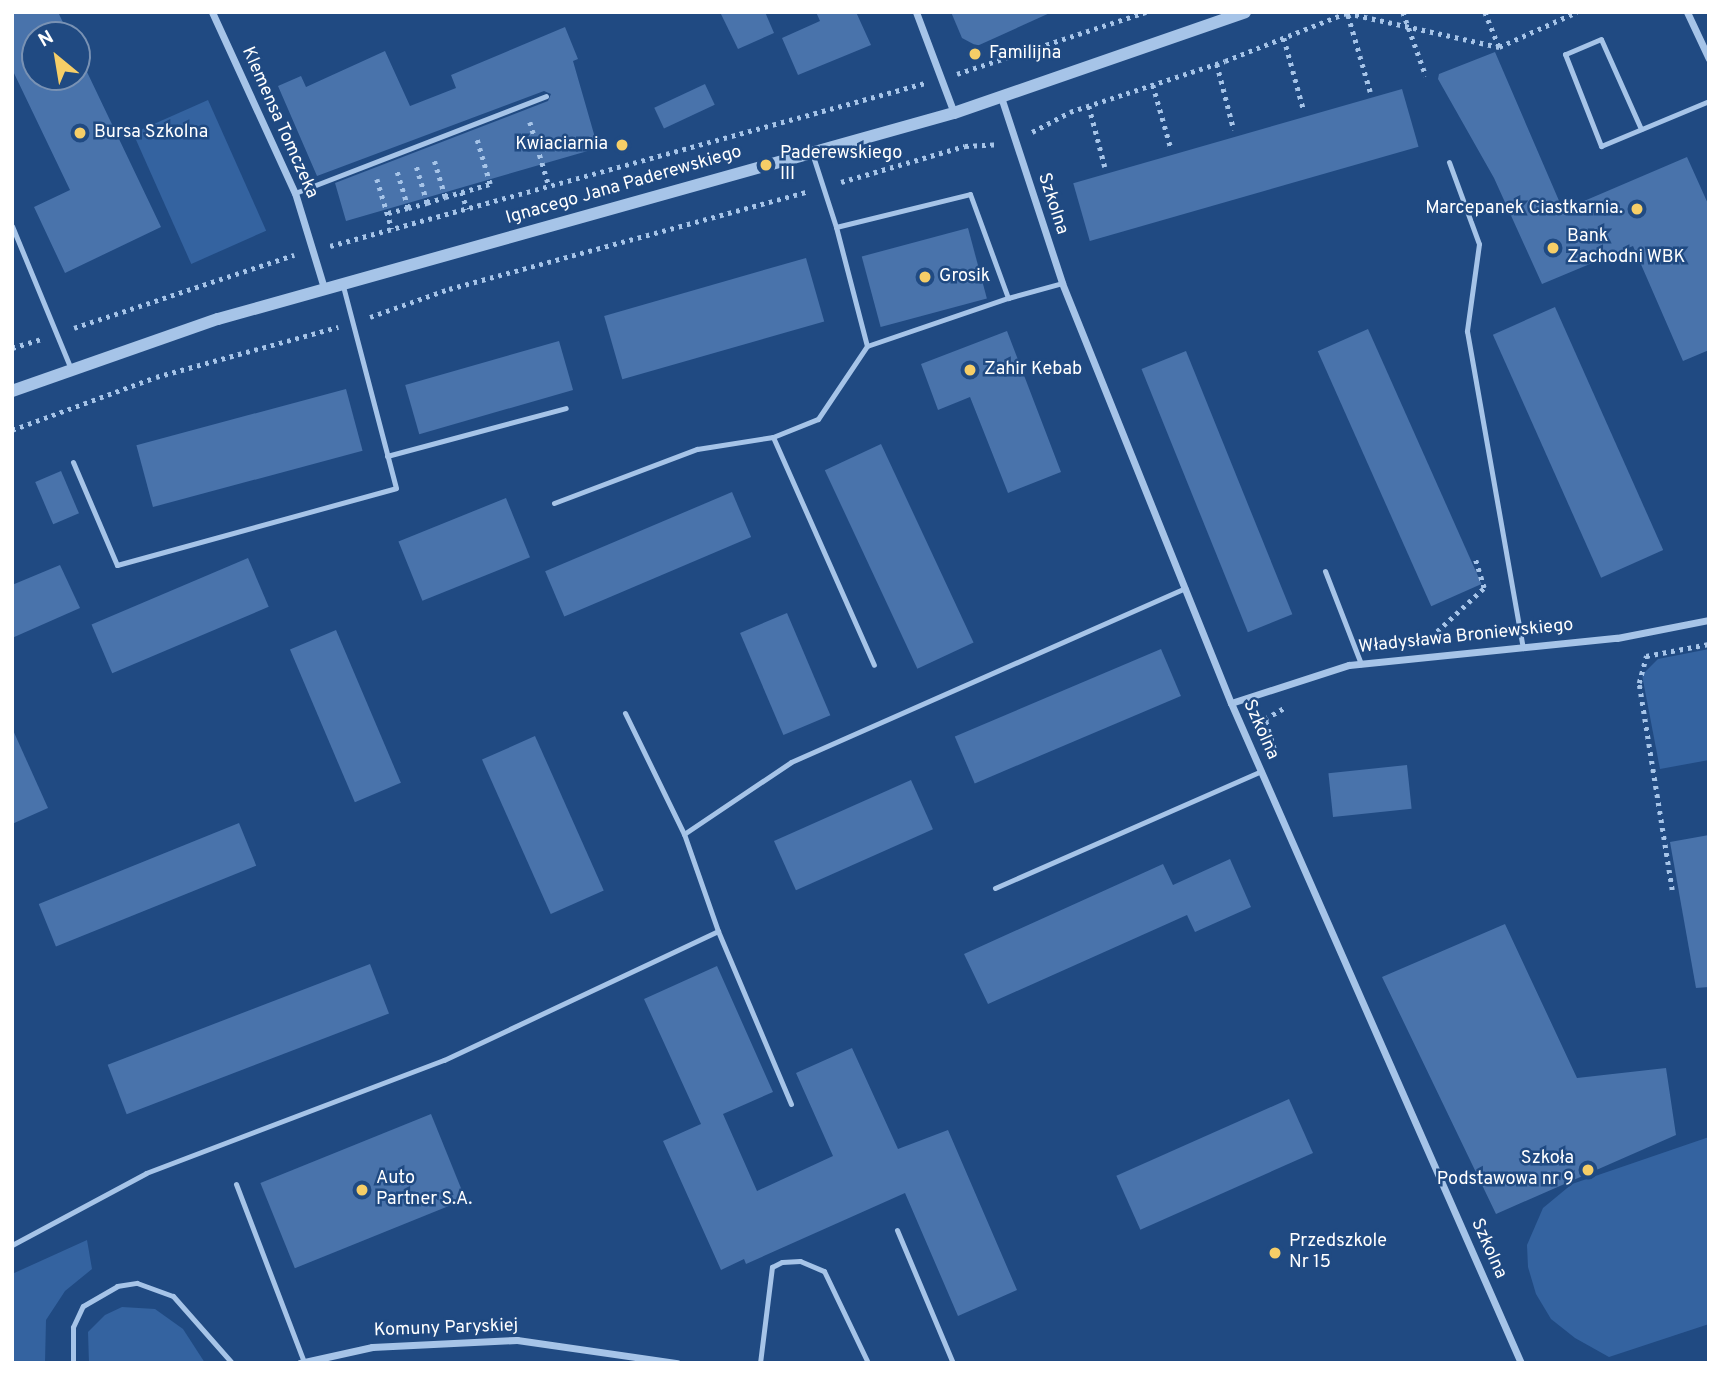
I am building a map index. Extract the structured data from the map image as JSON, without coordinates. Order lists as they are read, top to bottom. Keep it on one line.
{"streets":{"street":["Klemensa Tomczeka","Ignacego Jana Paderewskiego","Szkolna","Władysława Broniewskiego","Komuny Paryskiej"]},"crossings":[["Klemensa Tomczeka","Ignacego Jana Paderewskiego"],["Ignacego Jana Paderewskiego","Szkolna"],["Szkolna","Władysława Broniewskiego"]],"places":["Familijna","Bursa Szkolna","Kwiaciarnia","Paderewskiego III","Marcepanek Ciastkarnia.","Bank Zachodni WBK","Grosik","Zahir Kebab","Szkoła Podstawowa nr 9","Auto Partner S.A.","Przedszkole Nr 15"],"north":"top left"}
